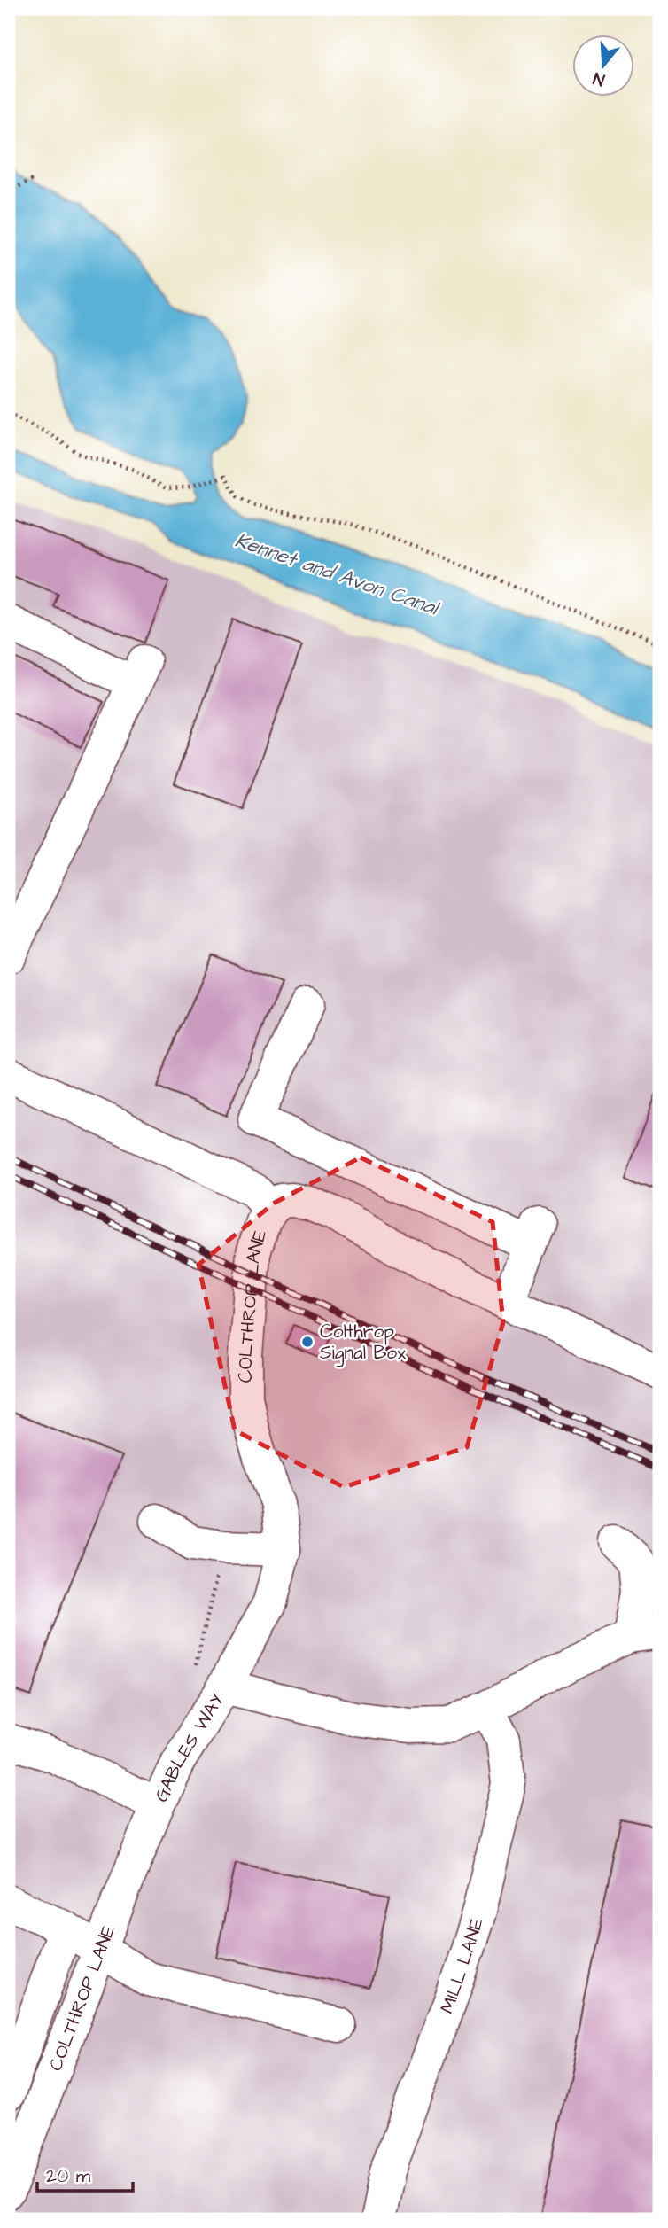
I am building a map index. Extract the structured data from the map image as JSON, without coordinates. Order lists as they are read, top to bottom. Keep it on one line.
{"streets":{"street":["COLTHROP LANE","GABLES WAY","MILL LANE"]},"crossings":[["COLTHROP LANE","GABLES WAY"],["GABLES WAY","MILL LANE"]],"water":["Kennet and Avon Canal"],"places":["Colthrop Signal Box"],"scale_bar":"20 m","north":"bottom"}
